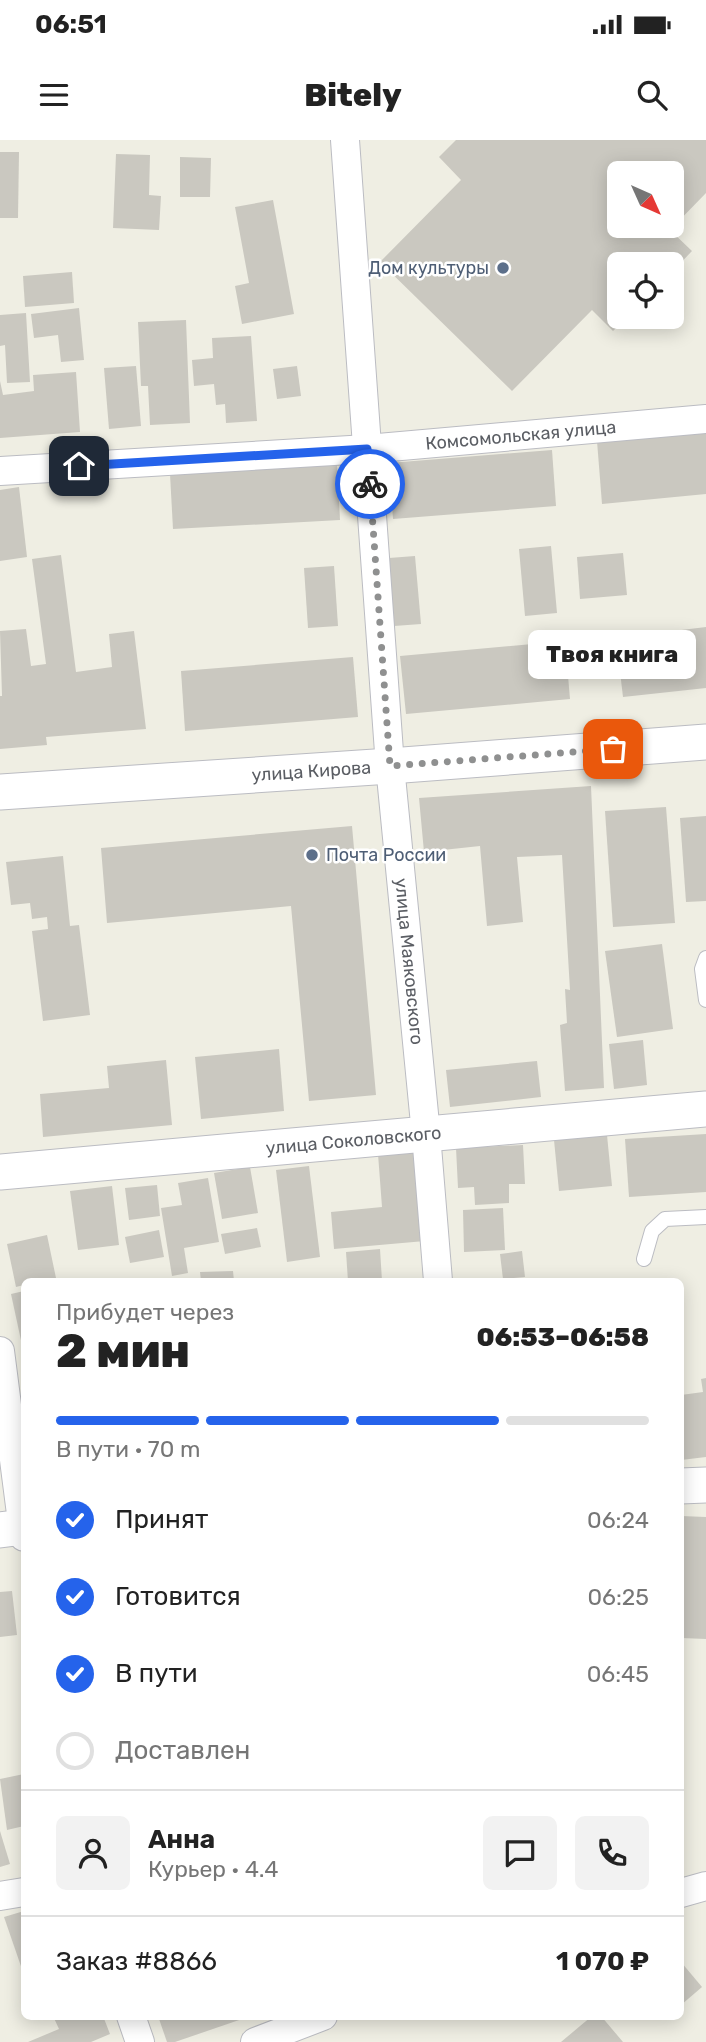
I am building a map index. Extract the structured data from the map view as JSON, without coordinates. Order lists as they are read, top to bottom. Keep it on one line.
{"streets":{"street":["Комсомольская улица","улица Кирова","улица Маяковского","улица Соколовского"]},"crossings":[["Комсомольская улица","улица Маяковского"],["улица Кирова","улица Маяковского"],["улица Маяковского","улица Соколовского"]],"places":["Дом культуры","Твоя книга","Почта России"],"north":"bottom right","page":{"status":"06:51","header":"Bitely","bubble":"Твоя книга","heading":["2 мин","Прибудет через","06:53–06:58"],"panel":["Анна","Курьер · 4.4","Заказ #8866","1 070 ₽"],"bar":"В пути · 70 m","list":[["Принят","06:24"],["Готовится","06:25"],["В пути","06:45"],"Доставлен"]}}
